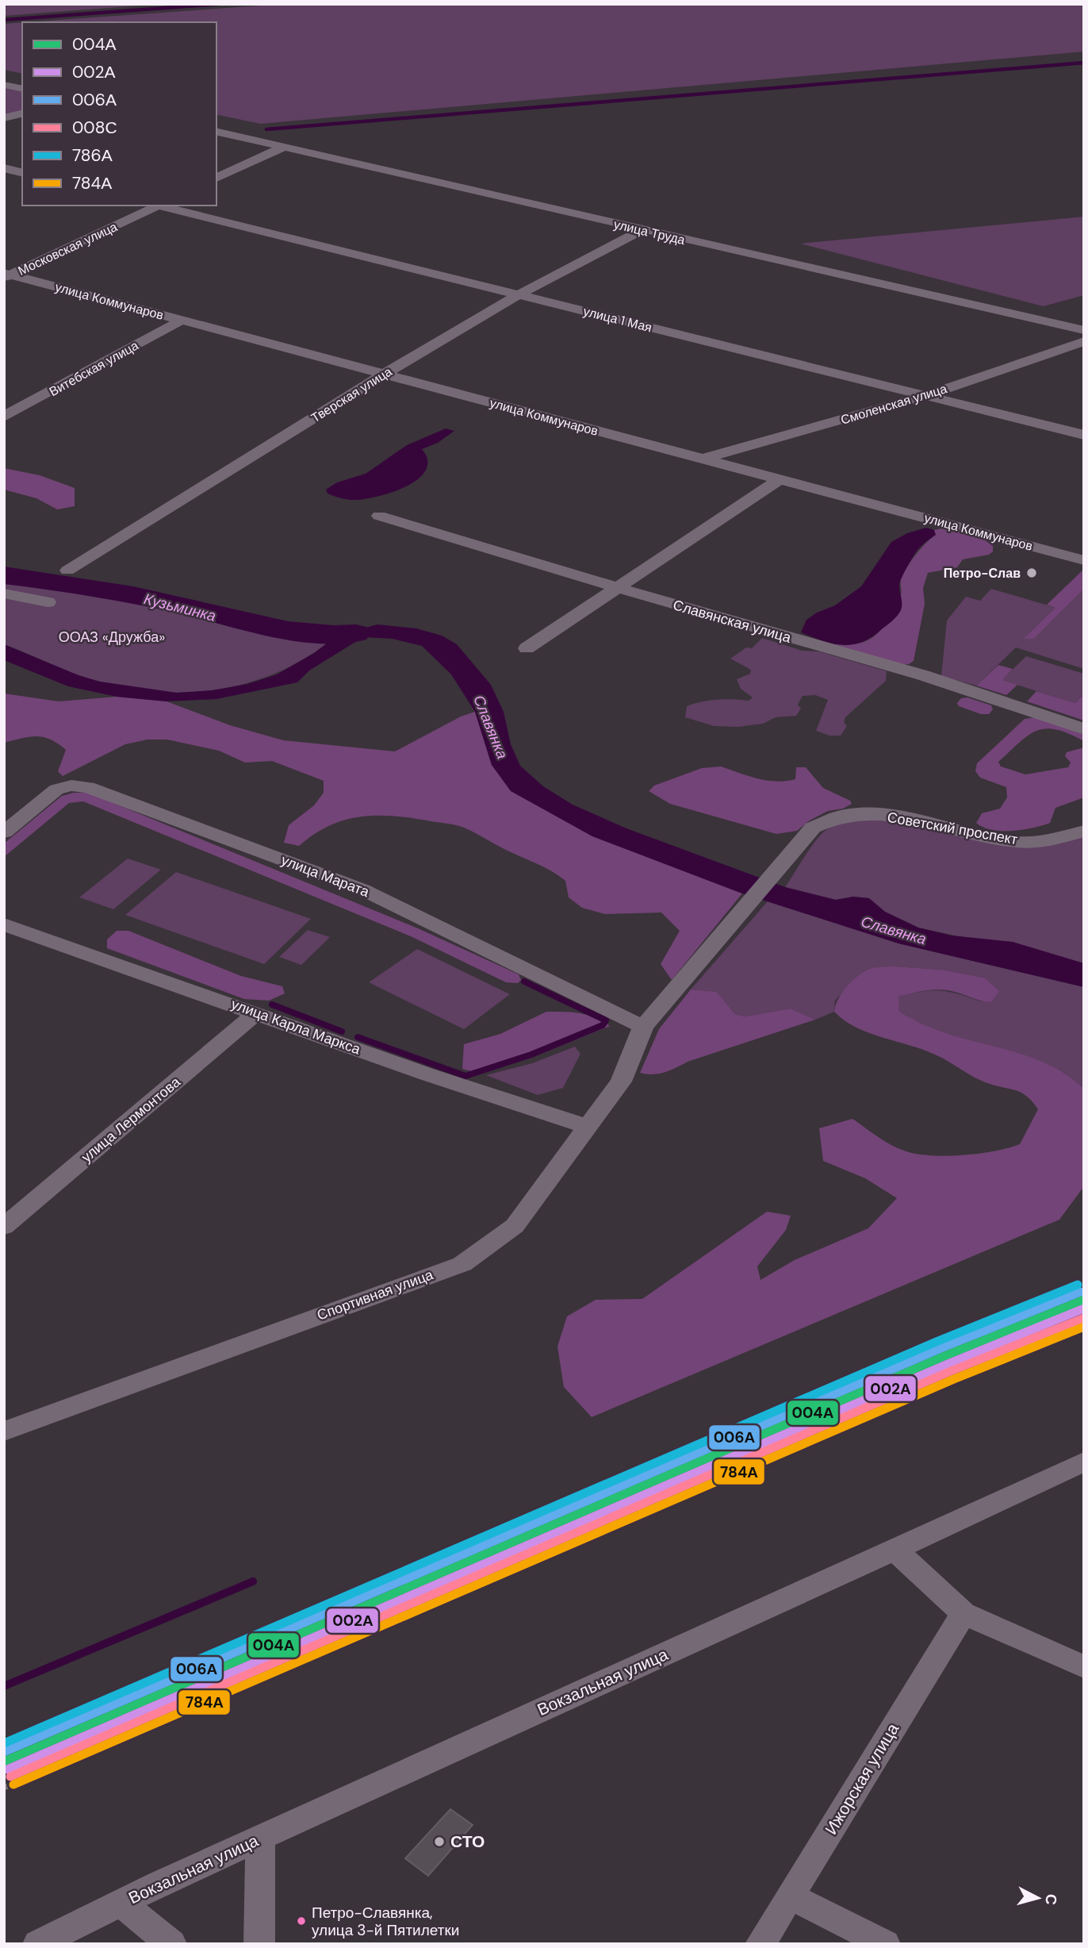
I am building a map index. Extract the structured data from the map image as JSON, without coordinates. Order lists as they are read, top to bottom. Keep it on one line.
{"streets":{"street":["улица Труда","Московская улица","улица Коммунаров","улица 1 Мая","Витебская улица","Тверская улица","Смоленская улица","Славянская улица","Советский проспект","улица Марата","улица Карла Маркса","улица Лермонтова","Спортивная улица","Вокзальная улица","Ижорская улица"]},"crossings":[["улица Труда","Тверская улица"],["Московская улица","улица Коммунаров"],["улица Коммунаров","Витебская улица"],["улица Коммунаров","Тверская улица"],["улица Коммунаров","Смоленская улица"],["улица 1 Мая","Тверская улица"],["улица 1 Мая","Смоленская улица"],["Советский проспект","улица Марата"],["Советский проспект","Спортивная улица"],["улица Марата","Спортивная улица"],["улица Карла Маркса","улица Лермонтова"],["улица Карла Маркса","Спортивная улица"]],"water":["Кузьминка","Славянка"],"parks":["ООАЗ «Дружба»"],"places":["Петро-Слав","СТО","Петро-Славянка, улица 3-й Пятилетки"],"lines":["transit line 786А","transit line 006А","transit line 004А","transit line 002А","transit line 008С","transit line 784А"],"legend":["004А","002А","006А","008С","786А","784А"],"north":"right"}
